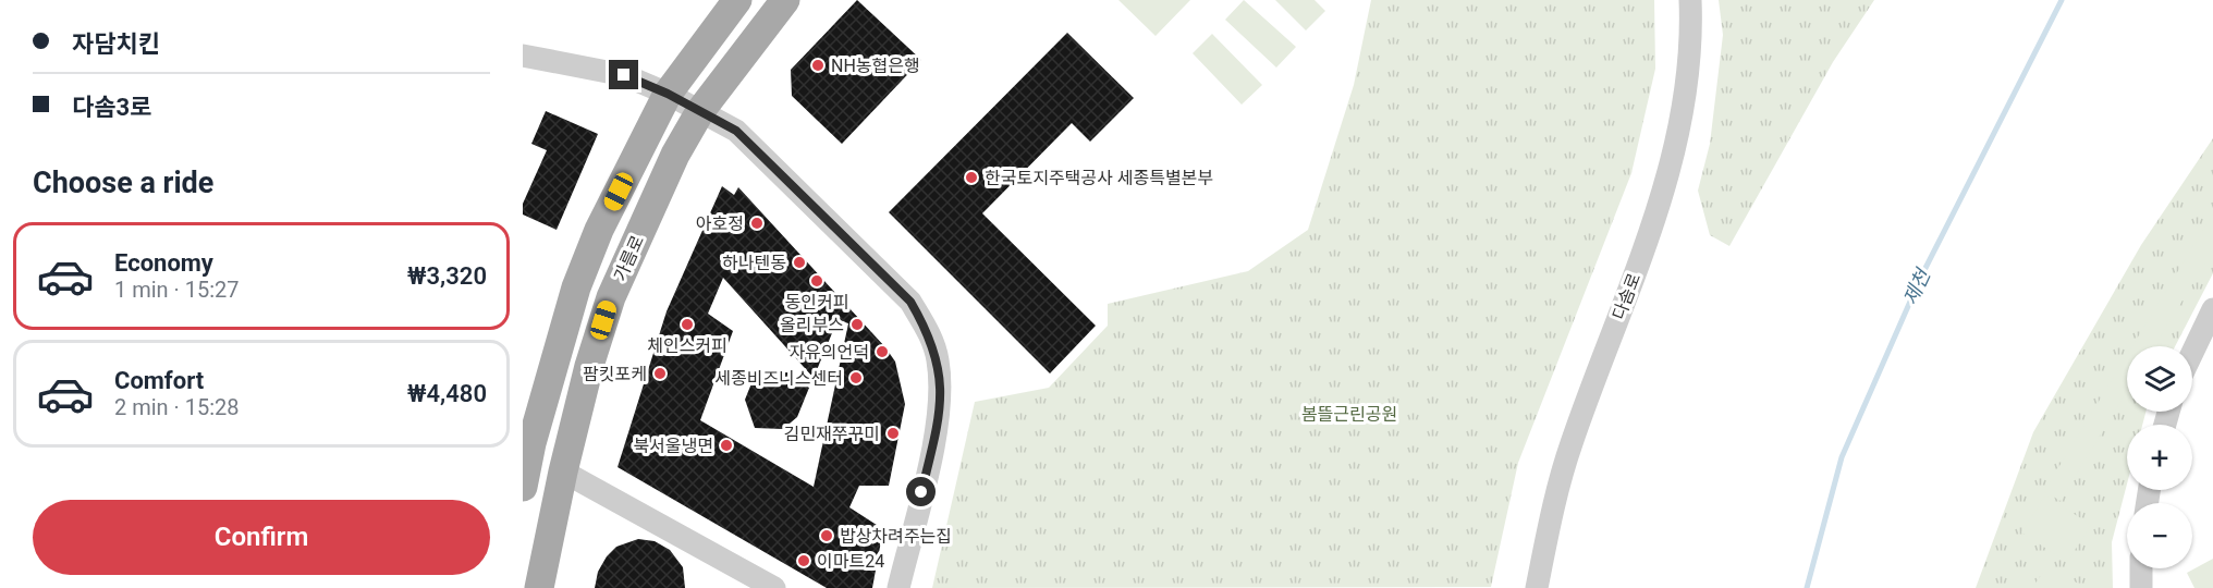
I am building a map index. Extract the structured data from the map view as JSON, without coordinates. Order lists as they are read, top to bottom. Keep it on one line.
{"streets":{"main road":["가름로"],"street":["다솜로"]},"water":["제천"],"parks":["봄뜰근린공원"],"places":["NH농협은행","한국토지주택공사 세종특별본부","아호정","하나텐동","동인커피","체인스커피","올리부스","자유의언덕","팜킷포케","세종비즈니스센터","김민재쭈꾸미","북서울냉면","밥상차려주는집","이마트24"],"page":{"banner":["자담치킨","다솜3로"],"heading":"Choose a ride","list":[{"name":"Economy","note":"1 min · 15:27","value":"₩3,320"},{"name":"Comfort","note":"2 min · 15:28","value":"₩4,480"}],"map_buttons":["+","−"],"buttons":"Confirm"}}
